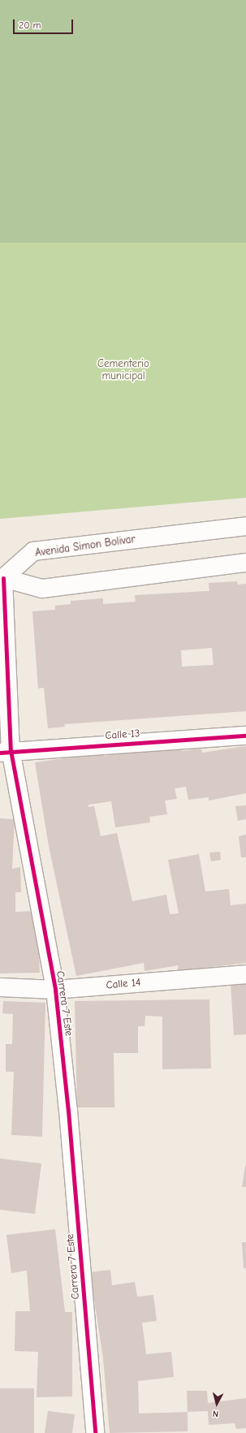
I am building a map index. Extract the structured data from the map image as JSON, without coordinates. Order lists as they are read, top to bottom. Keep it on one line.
{"streets":{"street":["Avenida Simon Bolivar","Calle 13","Calle 14","Carrera 7 Este"]},"crossings":[["Avenida Simon Bolivar","Carrera 7 Este"],["Calle 13","Carrera 7 Este"],["Calle 14","Carrera 7 Este"]],"parks":["Cementerio municipal"],"scale_bar":"20 m","north":"bottom"}
